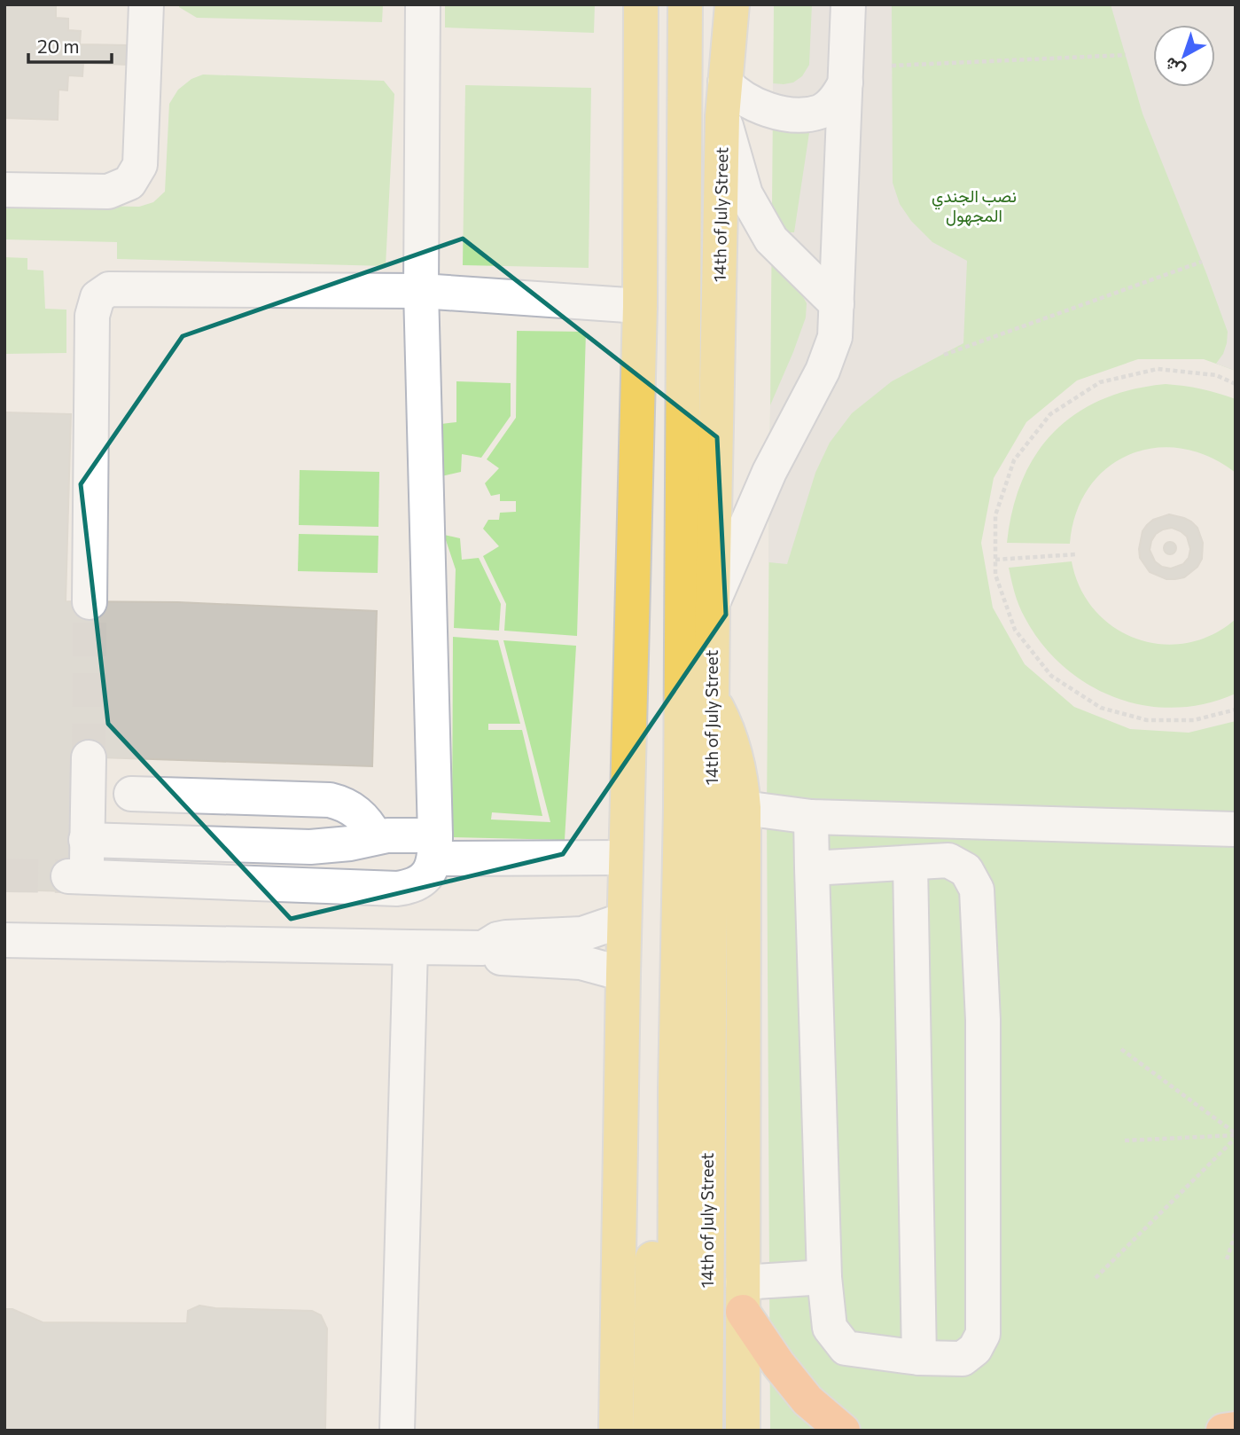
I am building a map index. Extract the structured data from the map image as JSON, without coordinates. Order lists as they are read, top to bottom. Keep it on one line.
{"streets":{"main road":["14th of July Street"]},"parks":["نصب الجندي المجهول"],"scale_bar":"20 m","north":"bottom left"}
